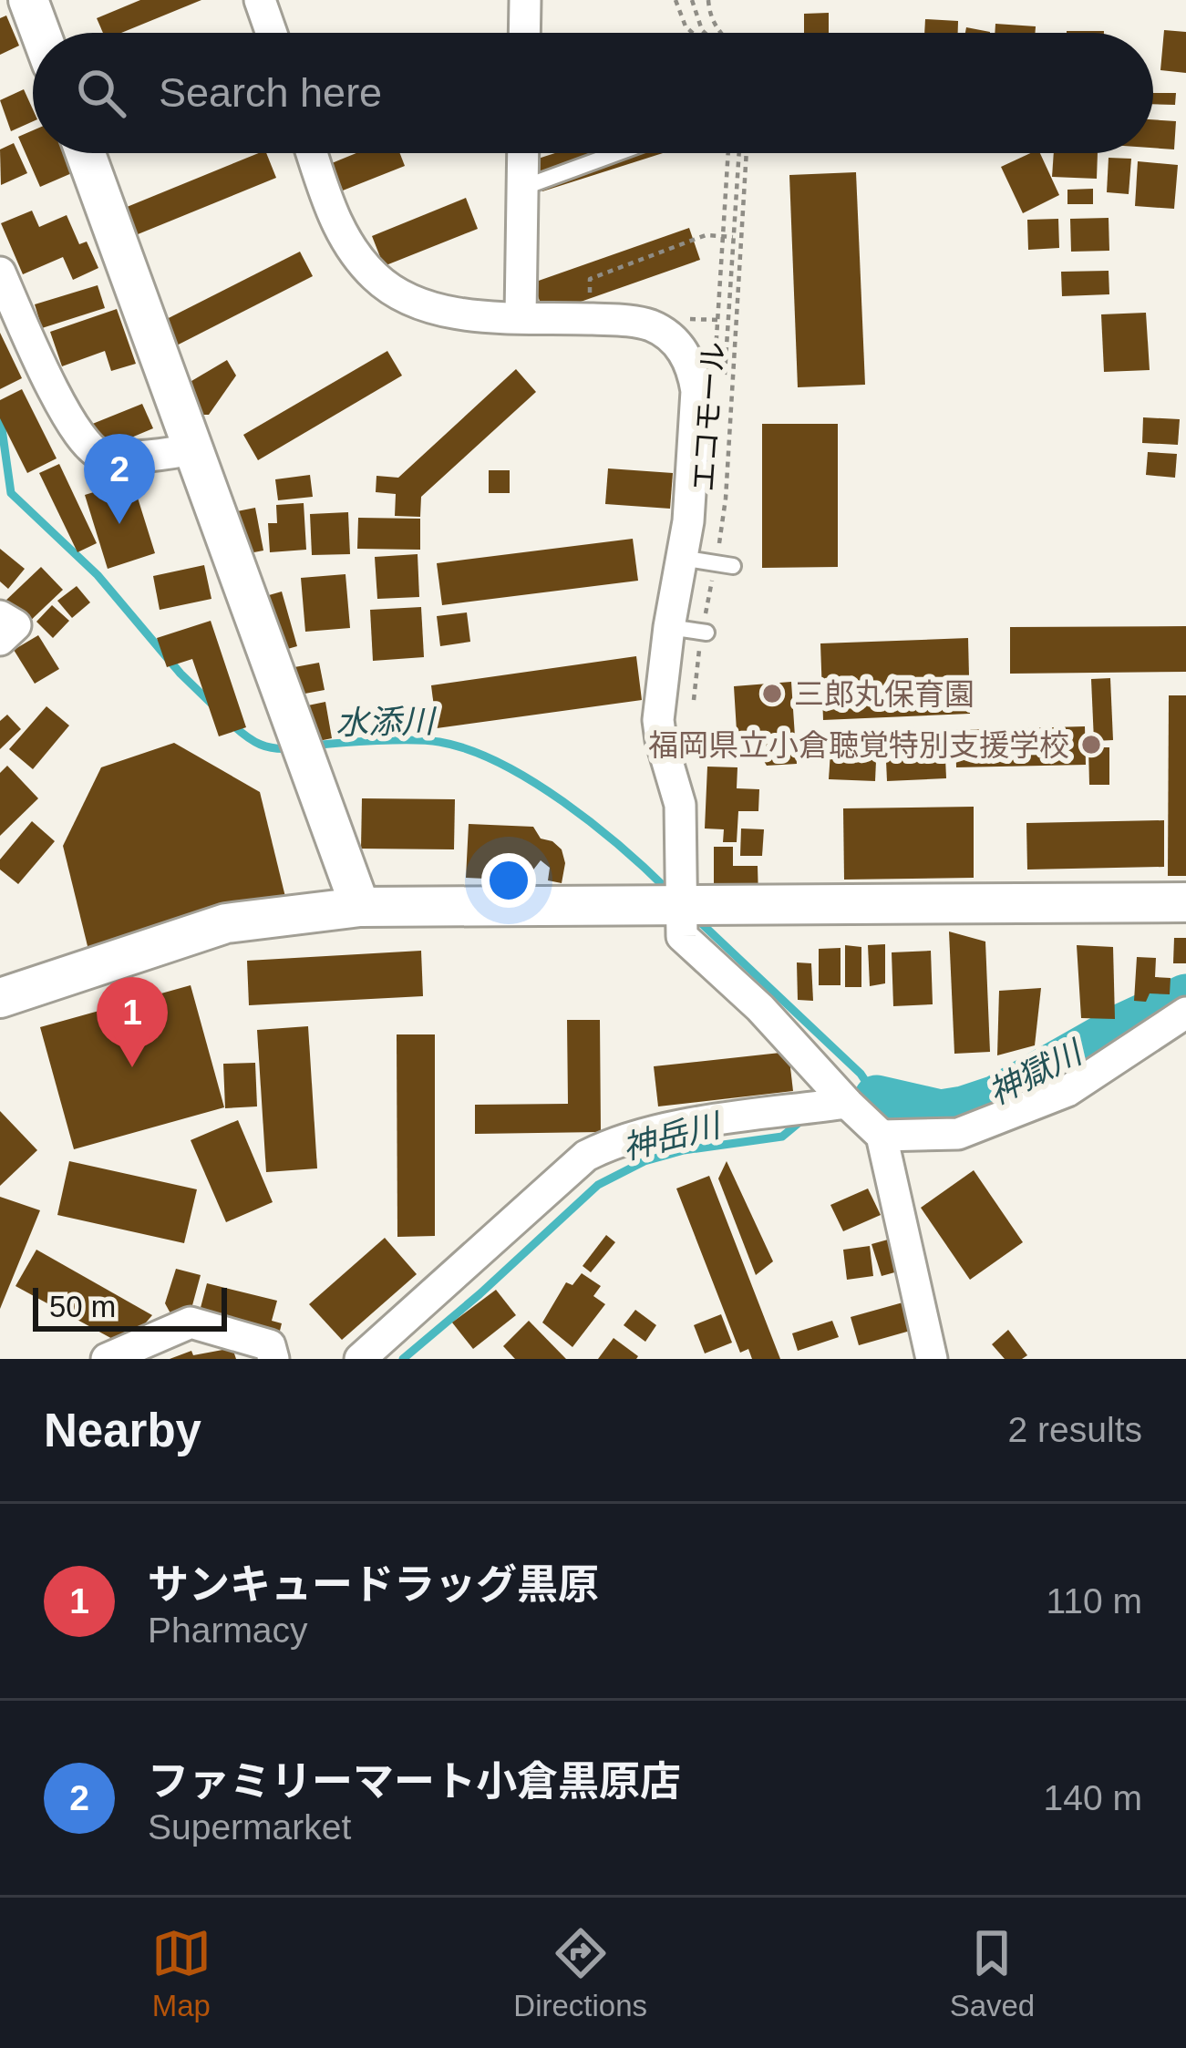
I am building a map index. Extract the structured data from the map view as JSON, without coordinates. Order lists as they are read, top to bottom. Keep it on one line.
{"streets":{"path":["エコモール"]},"water":["水添川","神獄川","神岳川"],"places":["三郎丸保育園","福岡県立小倉聴覚特別支援学校"],"scale_bar":"50 m","page":{"search":"Search here","pins":["2","1"],"scale":"50 m","heading":["Nearby","2 results"],"list":[{"mark":"1","name":"サンキュードラッグ黒原","note":"Pharmacy","value":"110 m"},{"mark":"2","name":"ファミリーマート小倉黒原店","note":"Supermarket","value":"140 m"}],"nav":["Map","Directions","Saved"]}}
